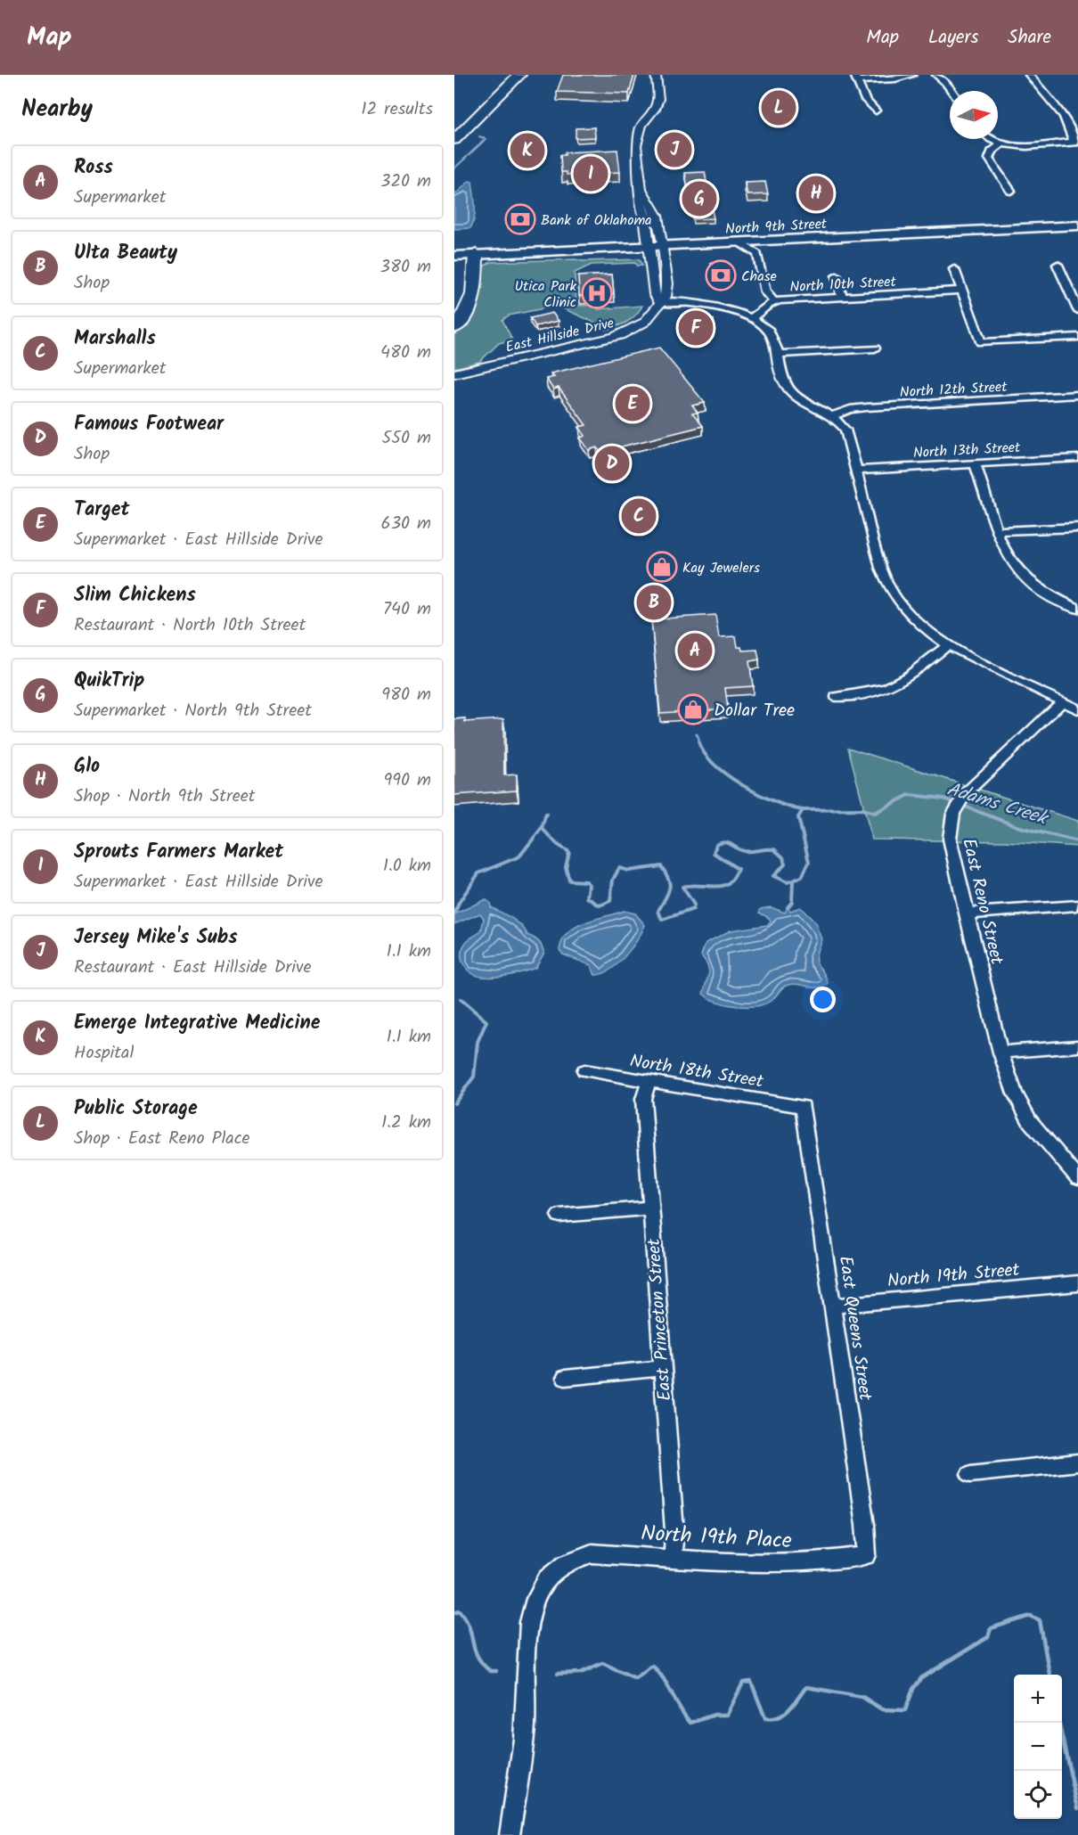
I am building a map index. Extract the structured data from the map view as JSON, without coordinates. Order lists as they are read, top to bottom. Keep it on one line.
{"streets":{"main road":["North 9th Street"],"street":["North 10th Street","East Hillside Drive","North 12th Street","North 13th Street","East Reno Street","North 18th Street","North 19th Street","East Princeton Street","East Queens Street","North 19th Place"]},"crossings":[["North 18th Street","East Princeton Street"],["North 18th Street","East Queens Street"],["North 19th Street","East Queens Street"],["East Princeton Street","North 19th Place"],["East Queens Street","North 19th Place"]],"water":["Adams Creek"],"places":{"bank":["Bank of Oklahoma","Chase"],"hospital":["Utica Park Clinic"],"shop":["Kay Jewelers","Dollar Tree"]},"north":"right","page":{"header":"Map","nav":["Map","Layers","Share"],"heading":["Nearby","12 results"],"pins":["L","J","K","I","H","G","F","E","D","C","B","A"],"list":[{"mark":"A","name":"Ross","note":"Supermarket","value":"320 m"},{"mark":"B","name":"Ulta Beauty","note":"Shop","value":"380 m"},{"mark":"C","name":"Marshalls","note":"Supermarket","value":"480 m"},{"mark":"D","name":"Famous Footwear","note":"Shop","value":"550 m"},{"mark":"E","name":"Target","note":"Supermarket · East Hillside Drive","value":"630 m"},{"mark":"F","name":"Slim Chickens","note":"Restaurant · North 10th Street","value":"740 m"},{"mark":"G","name":"QuikTrip","note":"Supermarket · North 9th Street","value":"980 m"},{"mark":"H","name":"Glo","note":"Shop · North 9th Street","value":"990 m"},{"mark":"I","name":"Sprouts Farmers Market","note":"Supermarket · East Hillside Drive","value":"1.0 km"},{"mark":"J","name":"Jersey Mike's Subs","note":"Restaurant · East Hillside Drive","value":"1.1 km"},{"mark":"K","name":"Emerge Integrative Medicine","note":"Hospital","value":"1.1 km"},{"mark":"L","name":"Public Storage","note":"Shop · East Reno Place","value":"1.2 km"}],"map_buttons":["+","−"]}}
